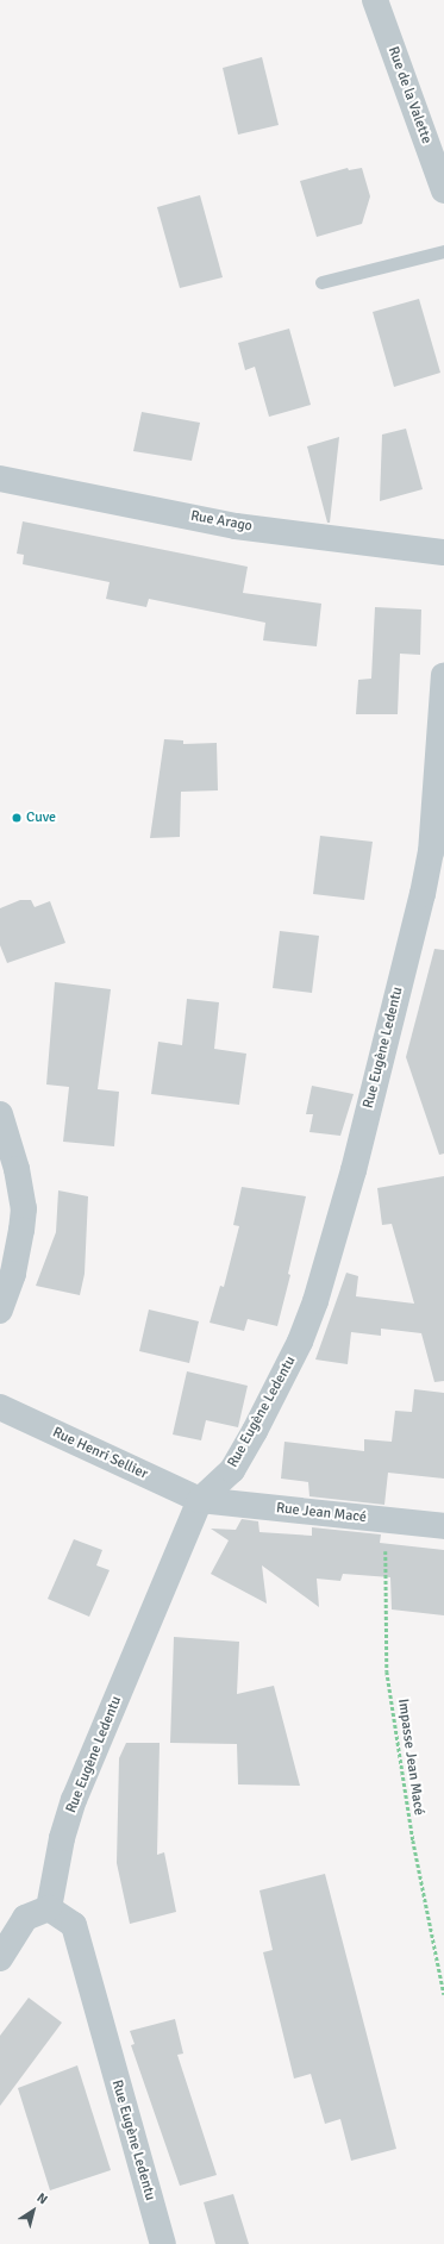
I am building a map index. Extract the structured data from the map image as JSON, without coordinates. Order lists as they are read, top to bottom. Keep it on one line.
{"streets":{"street":["Rue de la Valette","Rue Arago","Rue Eugène Ledentu","Rue Henri Sellier","Rue Jean Macé"],"path":["Impasse Jean Macé"]},"crossings":[["Rue Eugène Ledentu","Rue Henri Sellier"],["Rue Eugène Ledentu","Rue Jean Macé"],["Rue Henri Sellier","Rue Jean Macé"],["Rue Jean Macé","Impasse Jean Macé"]],"places":["Cuve"],"north":"top right"}
